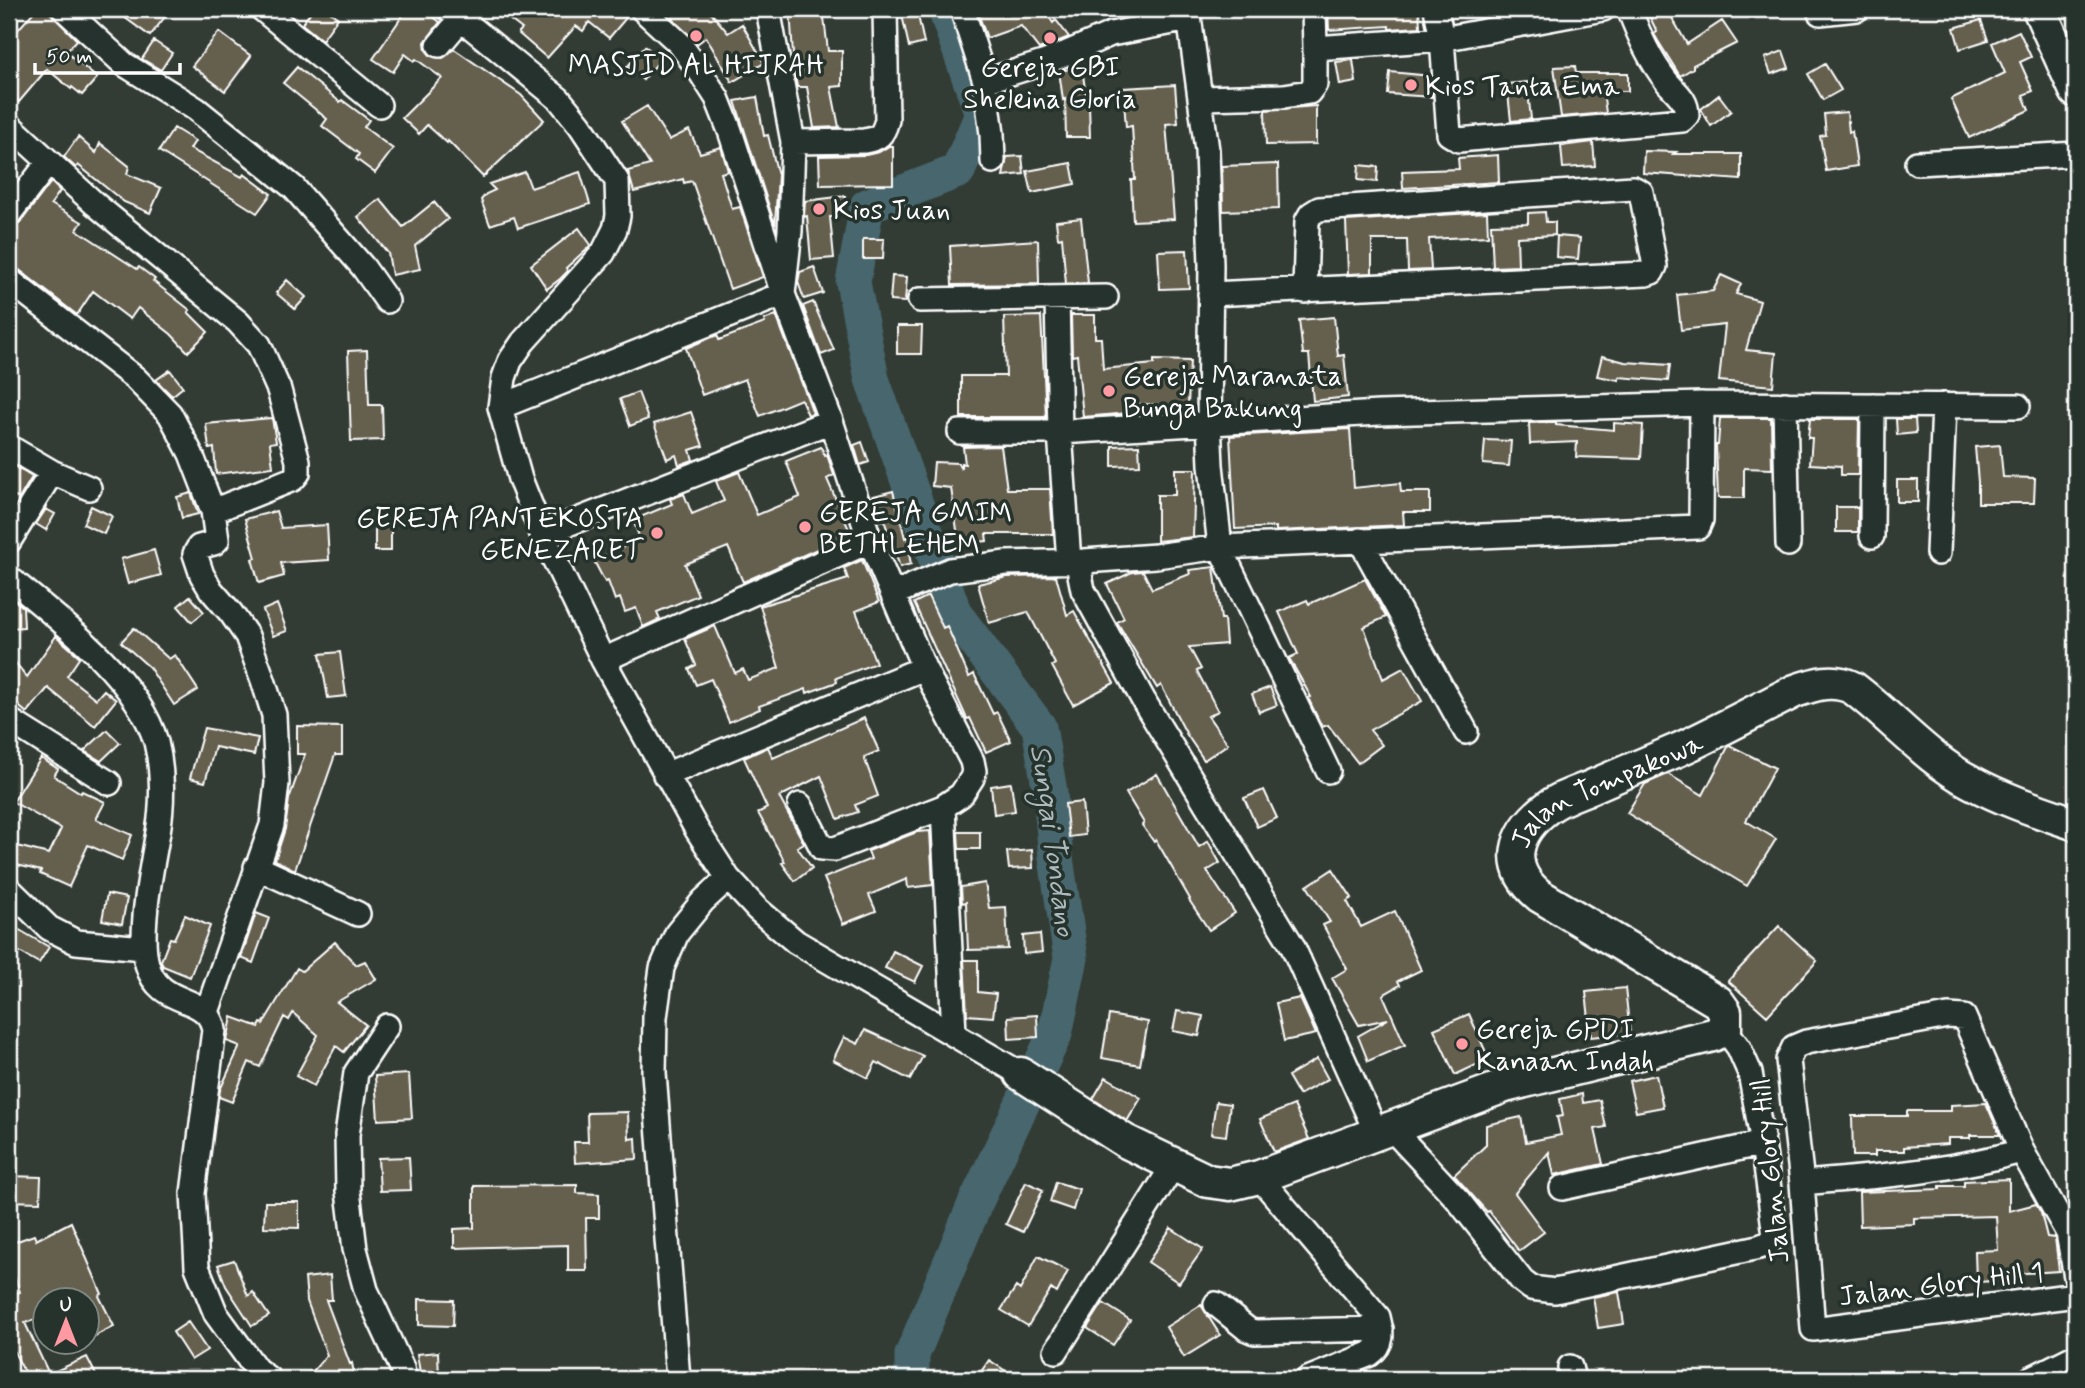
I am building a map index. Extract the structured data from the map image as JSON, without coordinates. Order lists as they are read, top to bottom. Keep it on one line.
{"streets":{"street":["Jalan Tompakowa","Jalan Glory Hill","Jalan Glory Hill 1"]},"crossings":[["Jalan Glory Hill","Jalan Glory Hill 1"]],"water":["Sungai Tondano"],"places":["MASJID AL HIJRAH","Gereja GBI Sheleina Gloria","Kios Tanta Ema","Kios Juan","Gereja Maranata Bunga Bakung","GEREJA GMIM BETHLEHEM","GEREJA PANTEKOSTA GENEZARET","Gereja GPDI Kanaan Indah"],"scale_bar":"50 m","north":"top"}
